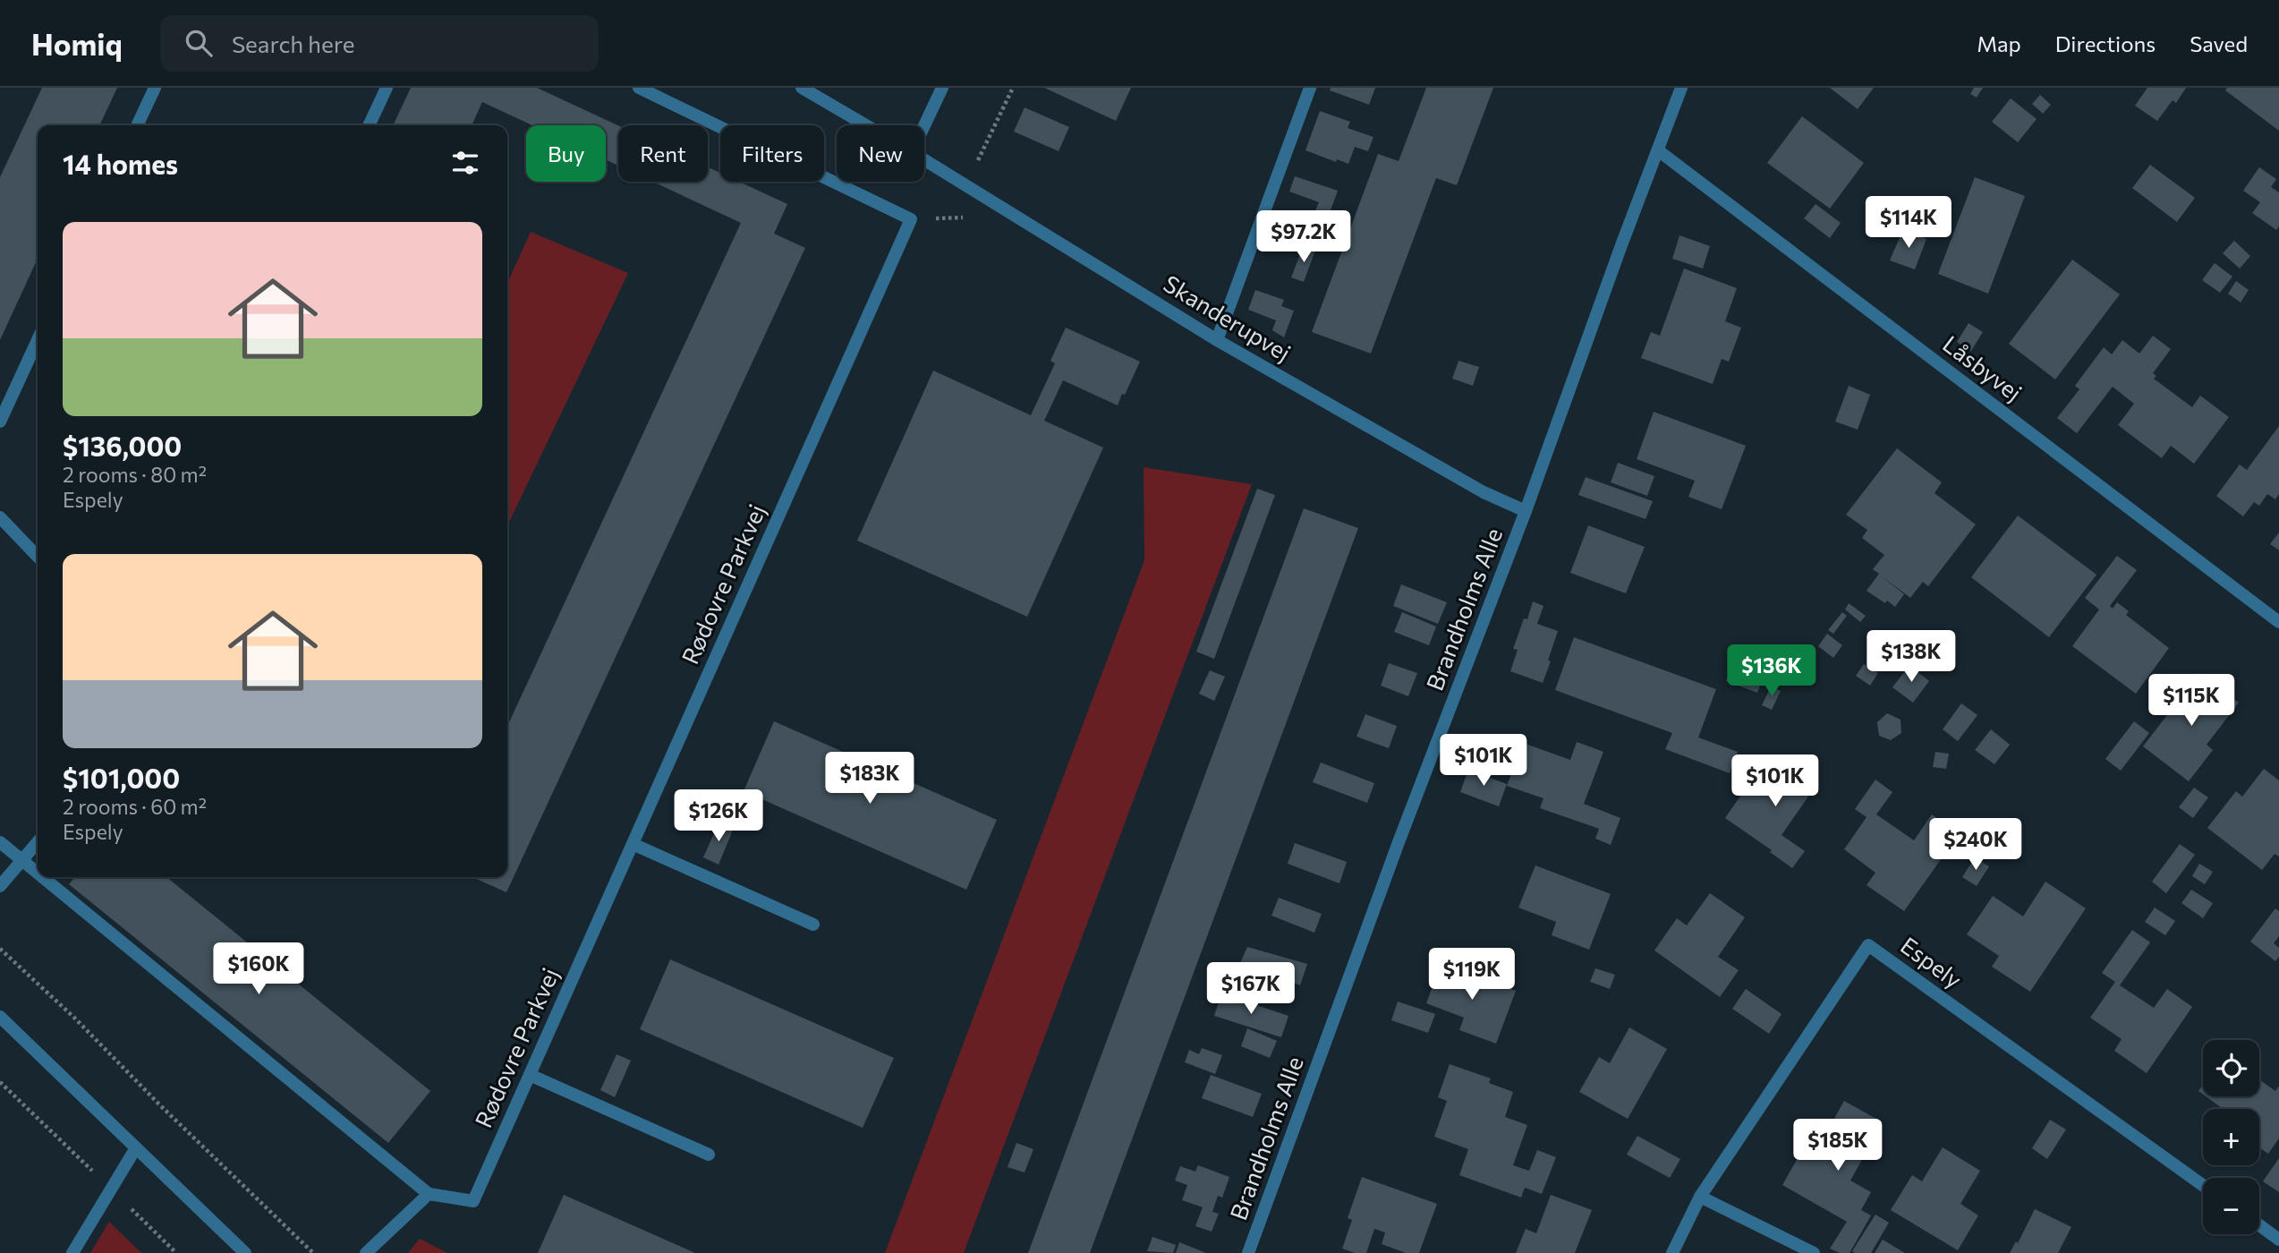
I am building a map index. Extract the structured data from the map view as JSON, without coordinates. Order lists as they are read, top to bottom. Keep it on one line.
{"streets":{"street":["Skanderupvej","Låsbyvej","Rødovre Parkvej","Brandholms Alle","Espely"]},"crossings":[["Skanderupvej","Brandholms Alle"],["Låsbyvej","Brandholms Alle"]],"page":{"header":"Homiq","search":"Search here","nav":["Map","Directions","Saved"],"chip":["Buy","Rent","Filters","New"],"heading":"14 homes","price":["$114K","$97.2K","$138K","$136K","$115K","$101K","$183K","$101K","$126K","$240K","$160K","$119K","$167K","$185K"],"list":[{"name":"$136,000","note":"2 rooms · 80 m² · Espely"},{"name":"$101,000","note":"2 rooms · 60 m² · Espely"}],"map_buttons":["+","−"]}}
